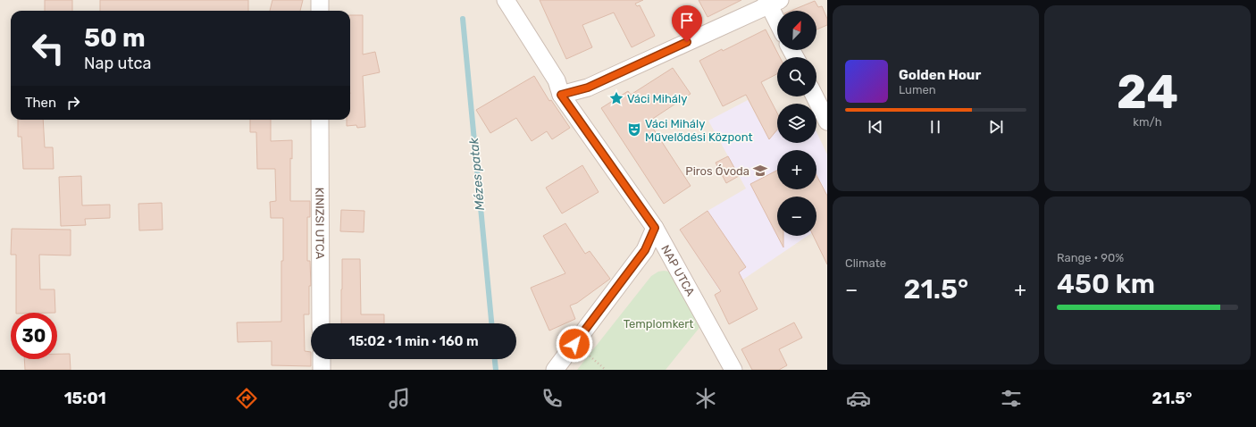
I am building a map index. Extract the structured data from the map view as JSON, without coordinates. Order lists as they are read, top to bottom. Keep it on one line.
{"streets":{"street":["KINIZSI UTCA","NAP UTCA"]},"water":["Mézes patak"],"parks":["Templomkert"],"places":{"place":["Váci Mihály"],"theatre":["Váci Mihály Művelődési Központ"],"school or university":["Piros Óvoda"]},"north":"top right","page":{"tile":[["24","km/h"],"Climate",["Range · 90%","450 km"]],"map_buttons":["+","−"],"turn":["50 m","Nap utca"],"song":["Golden Hour","Lumen"],"then":"Then","heat":["−","21.5°","+"],"limit":"30","trip":"15:02 · 1 min · 160 m","tabs":["15:01","21.5°"]}}
